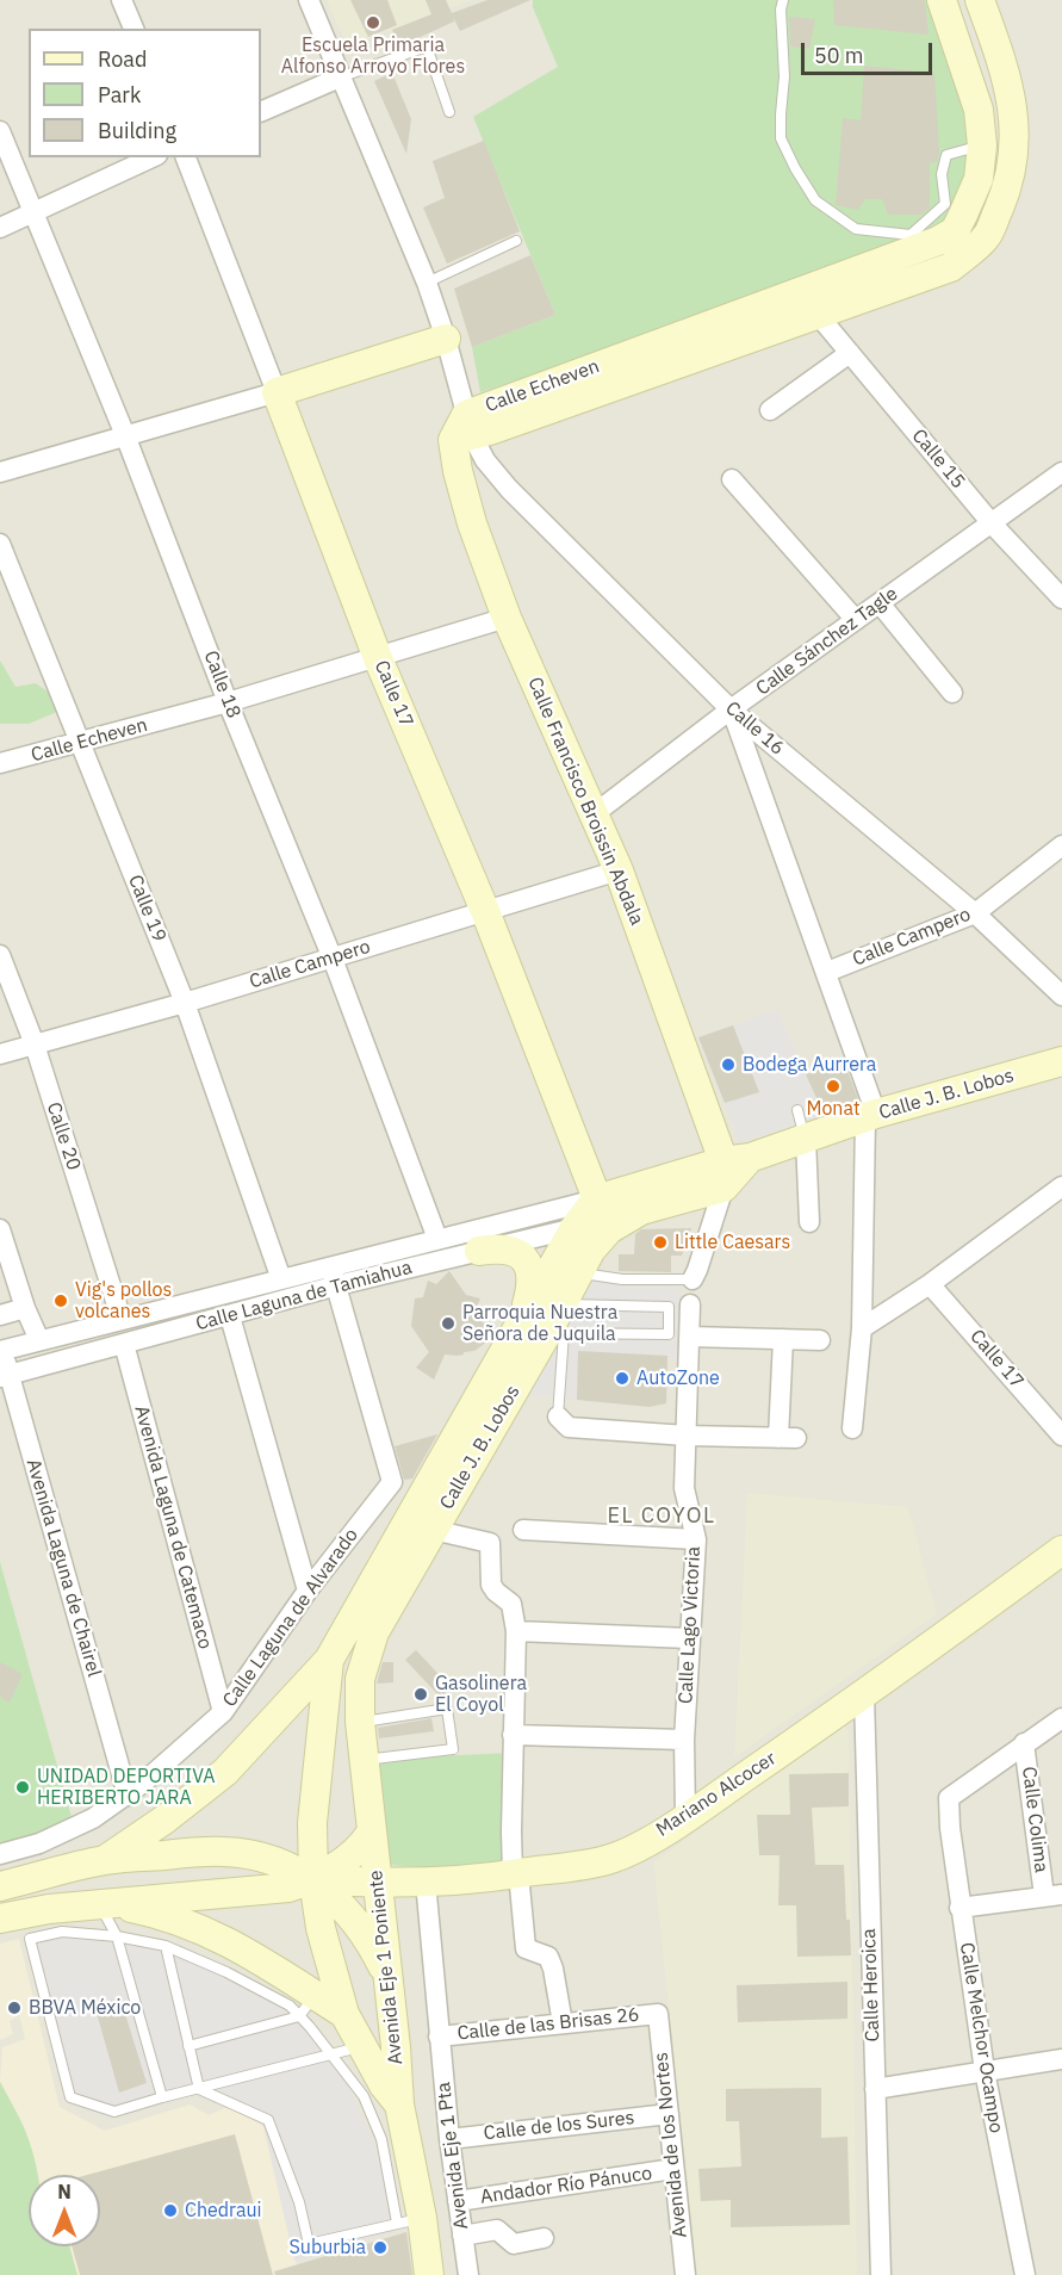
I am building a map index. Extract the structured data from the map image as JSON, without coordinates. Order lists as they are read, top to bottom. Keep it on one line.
{"streets":{"main road":["Calle Echeven","Calle 17","Calle Francisco Broissin Abdala","Calle J. B. Lobos","Mariano Alcocer","Avenida Eje 1 Poniente"],"street":["Calle 15","Calle Sánchez Tagle","Calle 18","Calle 16","Calle 19","Calle Campero","Calle 20","Calle Laguna de Tamiahua","Avenida Laguna de Catemaco","Avenida Laguna de Chairel","Calle Laguna de Alvarado","Calle Lago Victoria","Calle Colima","Calle Heroica","Calle de las Brisas 26","Calle Melchor Ocampo","Calle de los Sures","Avenida de los Nortes","Avenida Eje 1 Pta","Andador Río Pánuco"]},"crossings":[["Calle Echeven","Calle 15"],["Calle Echeven","Calle 18"],["Calle Echeven","Calle 17"],["Calle Echeven","Calle 16"],["Calle Echeven","Calle Francisco Broissin Abdala"],["Calle Echeven","Calle 19"],["Calle 15","Calle Sánchez Tagle"],["Calle Sánchez Tagle","Calle 16"],["Calle Sánchez Tagle","Calle Francisco Broissin Abdala"],["Calle 18","Calle Campero"],["Calle 18","Calle Laguna de Tamiahua"],["Calle 17","Calle Campero"],["Calle 17","Calle J. B. Lobos"],["Calle 17","Calle Laguna de Tamiahua"],["Calle 16","Calle Francisco Broissin Abdala"],["Calle 16","Calle Campero"],["Calle Francisco Broissin Abdala","Calle Campero"],["Calle Francisco Broissin Abdala","Calle J. B. Lobos"],["Calle 19","Calle Campero"],["Calle 19","Calle Laguna de Tamiahua"],["Calle Campero","Calle 20"],["Calle J. B. Lobos","Calle Laguna de Tamiahua"],["Calle J. B. Lobos","Avenida Eje 1 Poniente"],["Calle 20","Calle Laguna de Tamiahua"],["Calle Laguna de Tamiahua","Avenida Laguna de Catemaco"],["Calle Laguna de Tamiahua","Avenida Laguna de Chairel"],["Avenida Laguna de Catemaco","Calle Laguna de Alvarado"],["Avenida Laguna de Chairel","Calle Laguna de Alvarado"],["Calle Lago Victoria","Mariano Alcocer"],["Mariano Alcocer","Avenida Eje 1 Poniente"],["Mariano Alcocer","Calle Heroica"],["Mariano Alcocer","Avenida Eje 1 Pta"],["Calle Colima","Calle Melchor Ocampo"],["Calle de las Brisas 26","Avenida de los Nortes"],["Calle de las Brisas 26","Avenida Eje 1 Pta"],["Calle de los Sures","Avenida de los Nortes"],["Calle de los Sures","Avenida Eje 1 Pta"],["Avenida de los Nortes","Andador Río Pánuco"],["Avenida Eje 1 Pta","Andador Río Pánuco"]],"districts":["EL COYOL"],"places":["Escuela Primaria Alfonso Arroyo Flores","Bodega Aurrera","Monat","Little Caesars","Vig's pollos volcanes","Parroquia Nuestra Señora de Juquila","AutoZone","Gasolinera El Coyol","UNIDAD DEPORTIVA HERIBERTO JARA","BBVA México","Chedraui","Suburbia"],"legend":["Road","Park","Building"],"scale_bar":"50 m","north":"top"}
